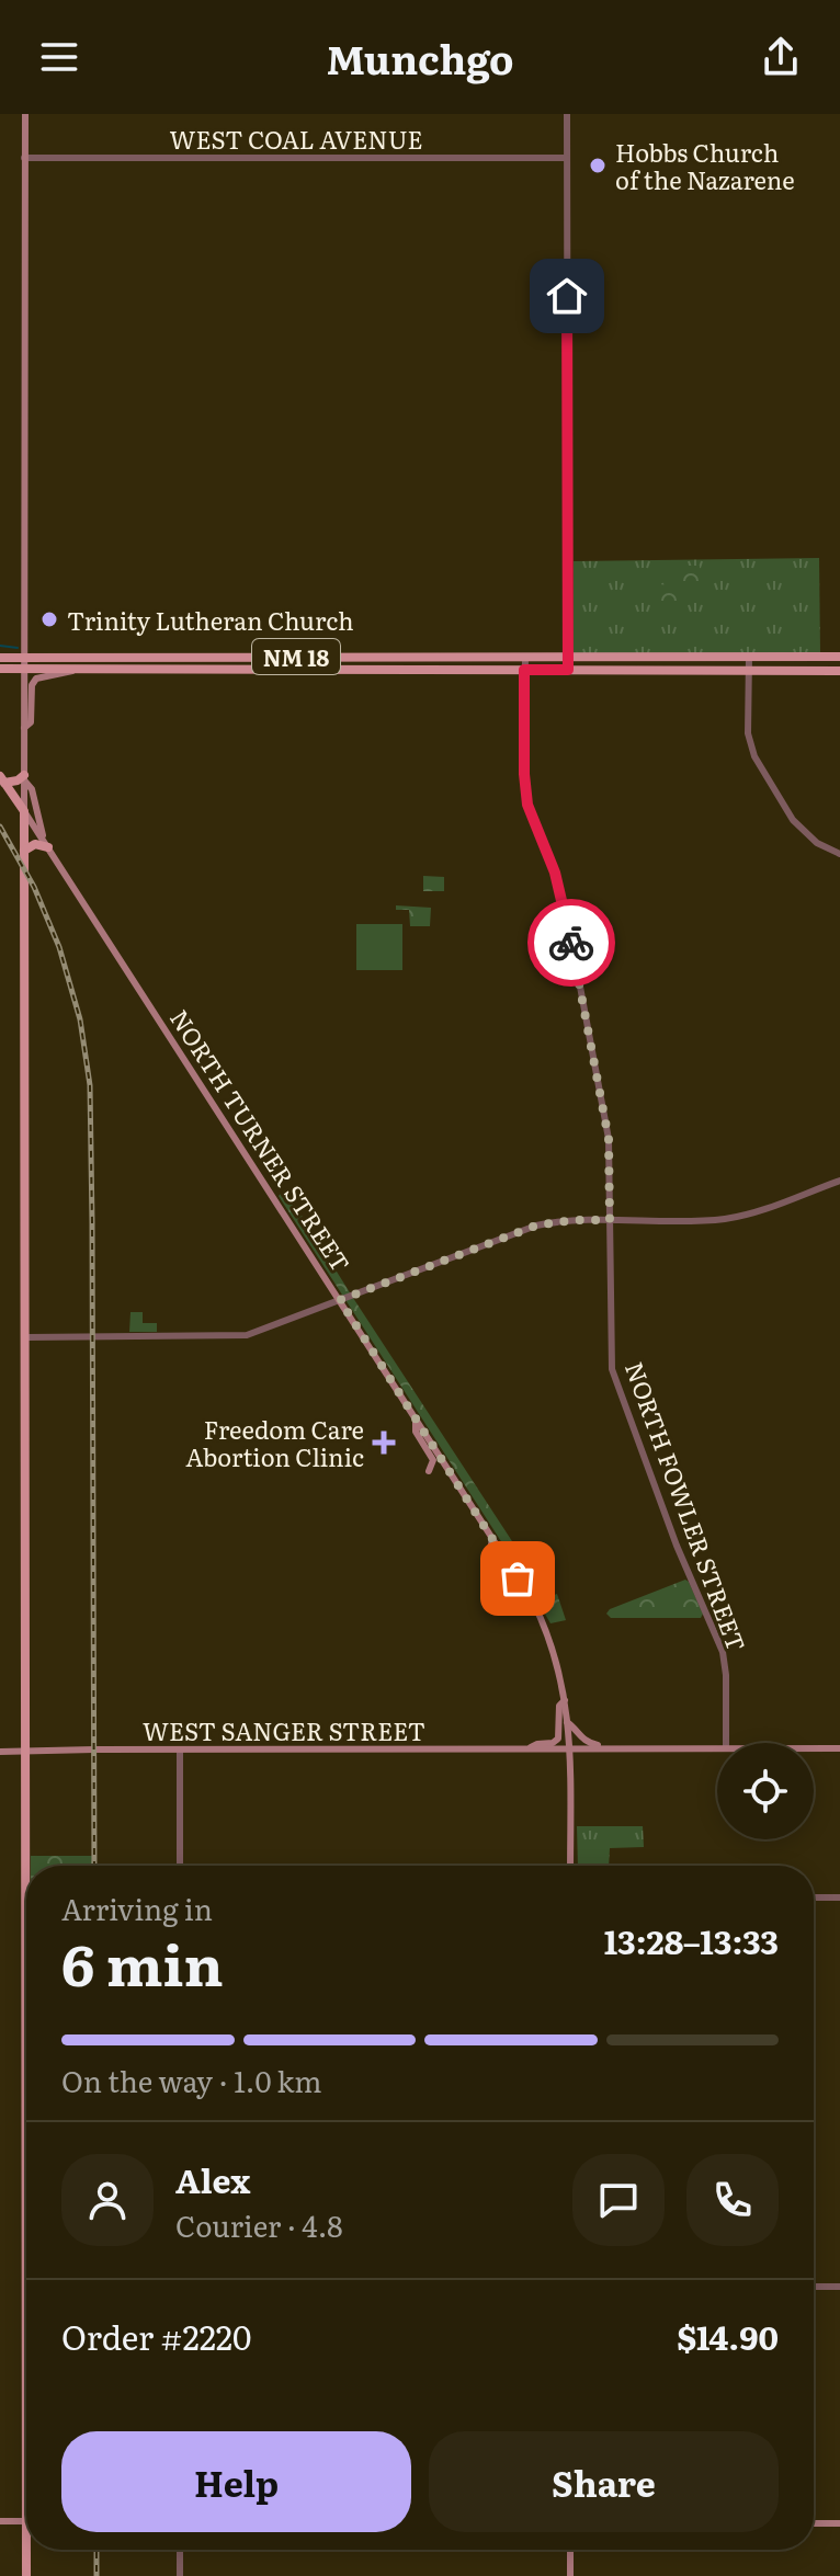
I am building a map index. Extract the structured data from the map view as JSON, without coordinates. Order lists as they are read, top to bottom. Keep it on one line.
{"streets":{"main road":["NM 18","NORTH TURNER STREET","WEST SANGER STREET"],"street":["WEST COAL AVENUE","NORTH FOWLER STREET"]},"crossings":[["NM 18","NORTH FOWLER STREET"],["NORTH TURNER STREET","WEST SANGER STREET"]],"places":{"other":["Hobbs Church of the Nazarene","Trinity Lutheran Church"],"health":["Freedom Care Abortion Clinic"]},"page":{"header":"Munchgo","heading":["6 min","Arriving in","13:28–13:33"],"panel":["Alex","Courier · 4.8","Order #2220","$14.90"],"bar":"On the way · 1.0 km","buttons":["Help","Share"]}}
